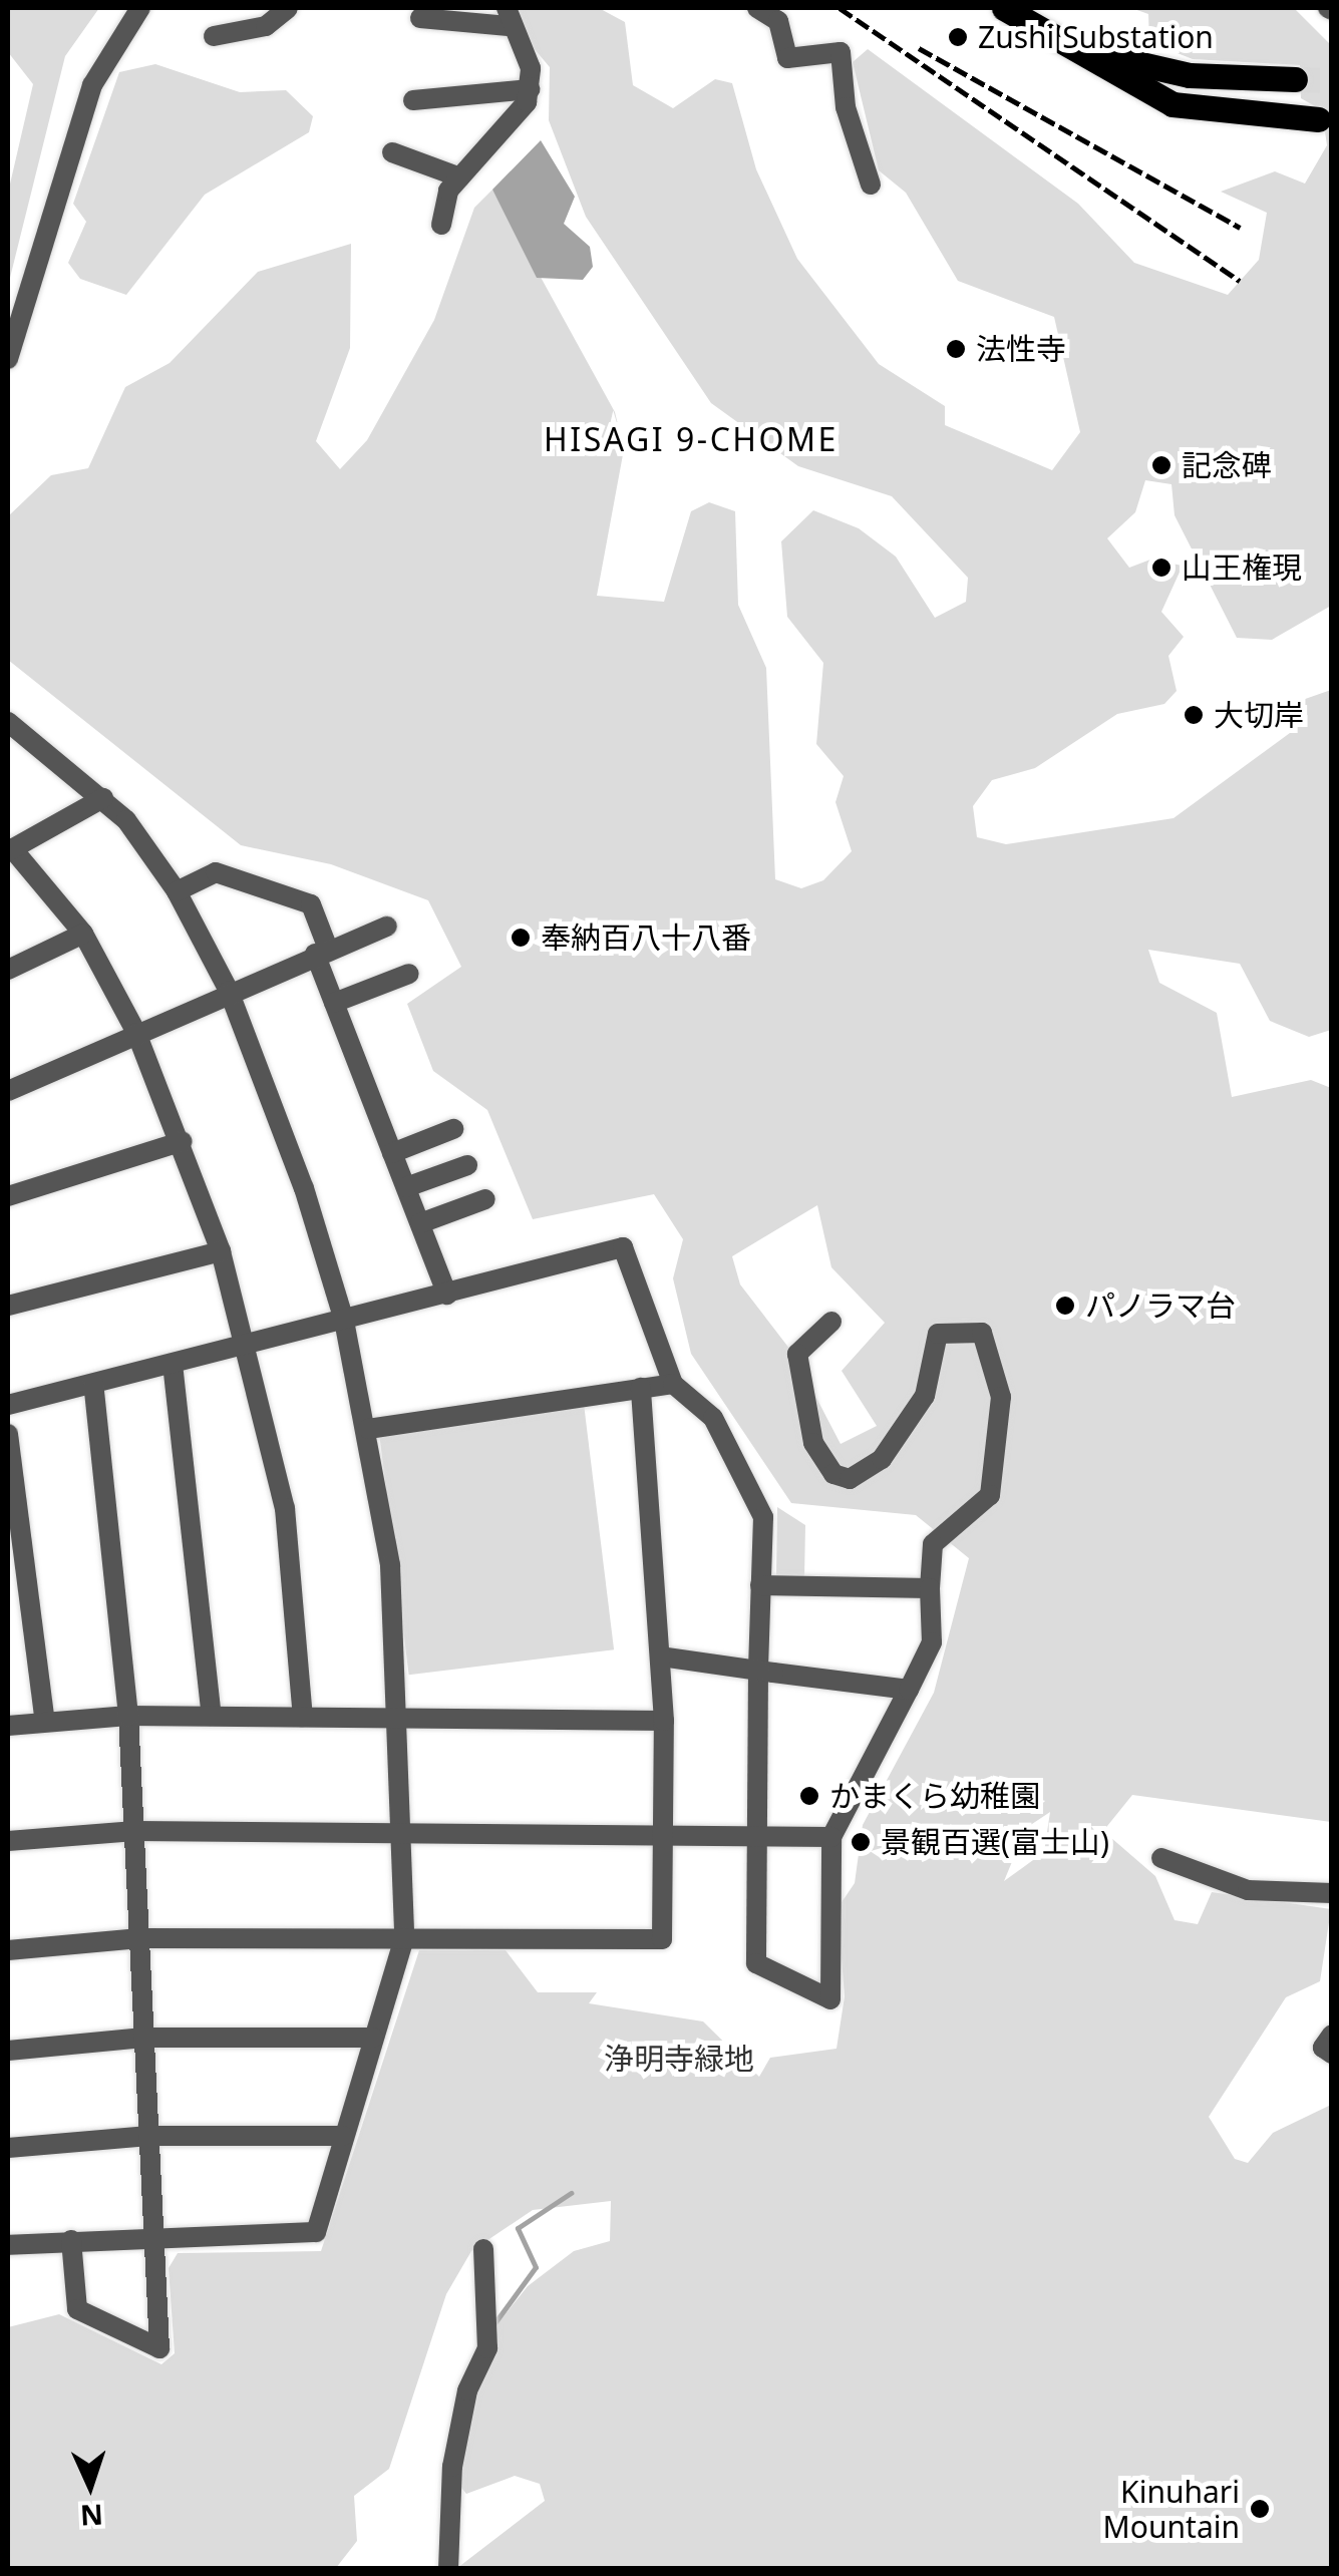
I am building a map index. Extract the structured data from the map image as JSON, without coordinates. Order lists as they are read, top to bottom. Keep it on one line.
{"districts":["HISAGI 9-CHOME"],"parks":["浄明寺緑地"],"places":["Zushi Substation","法性寺","記念碑","山王権現","大切岸","奉納百八十八番","パノラマ台","かまくら幼稚園","景観百選(富士山)","Kinuhari Mountain"],"north":"bottom"}
